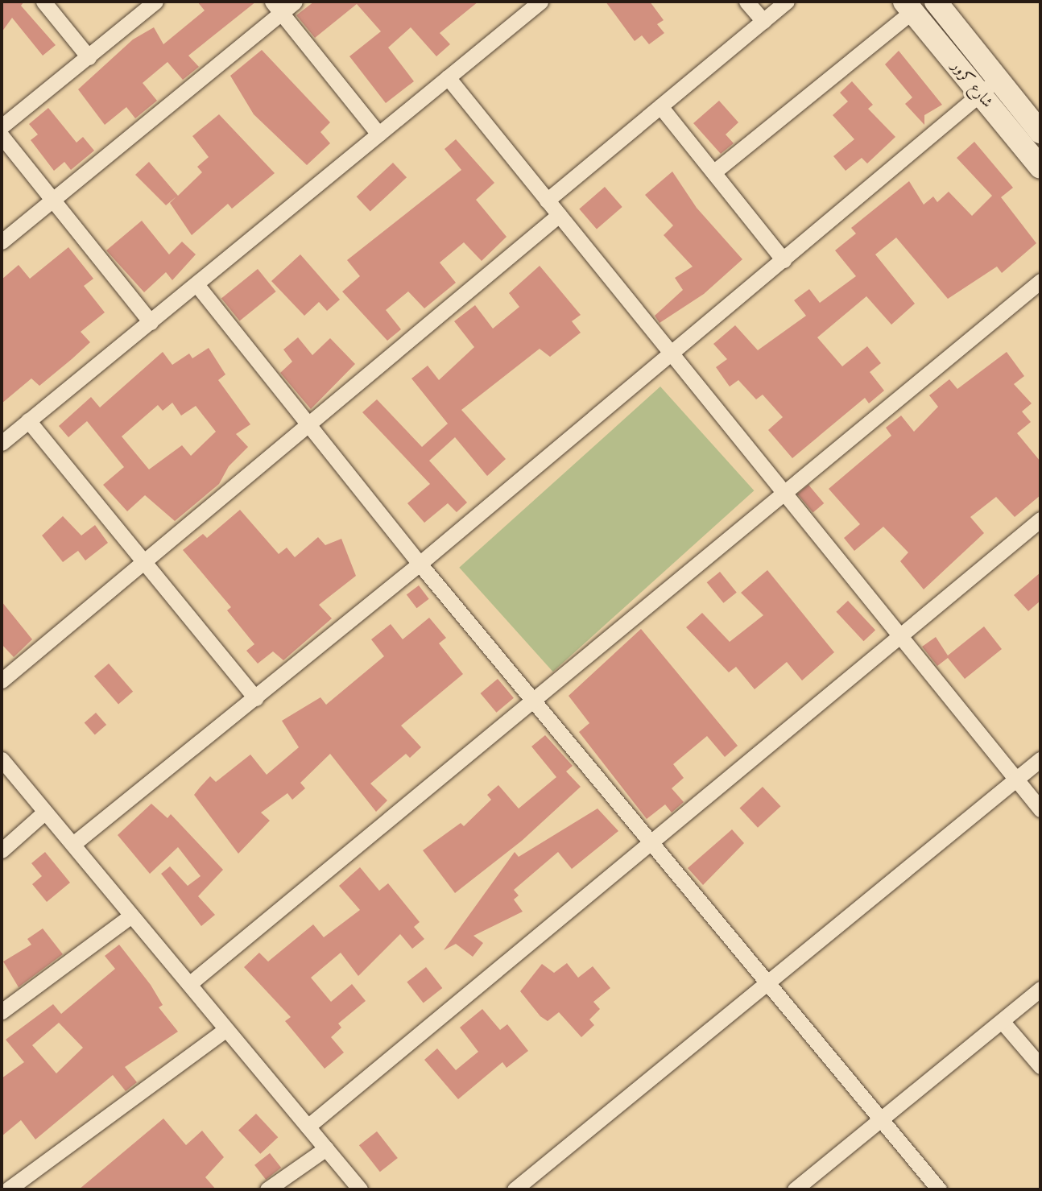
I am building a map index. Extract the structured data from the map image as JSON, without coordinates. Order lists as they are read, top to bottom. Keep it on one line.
{"streets":{"main road":["شارع كرور"]}}
